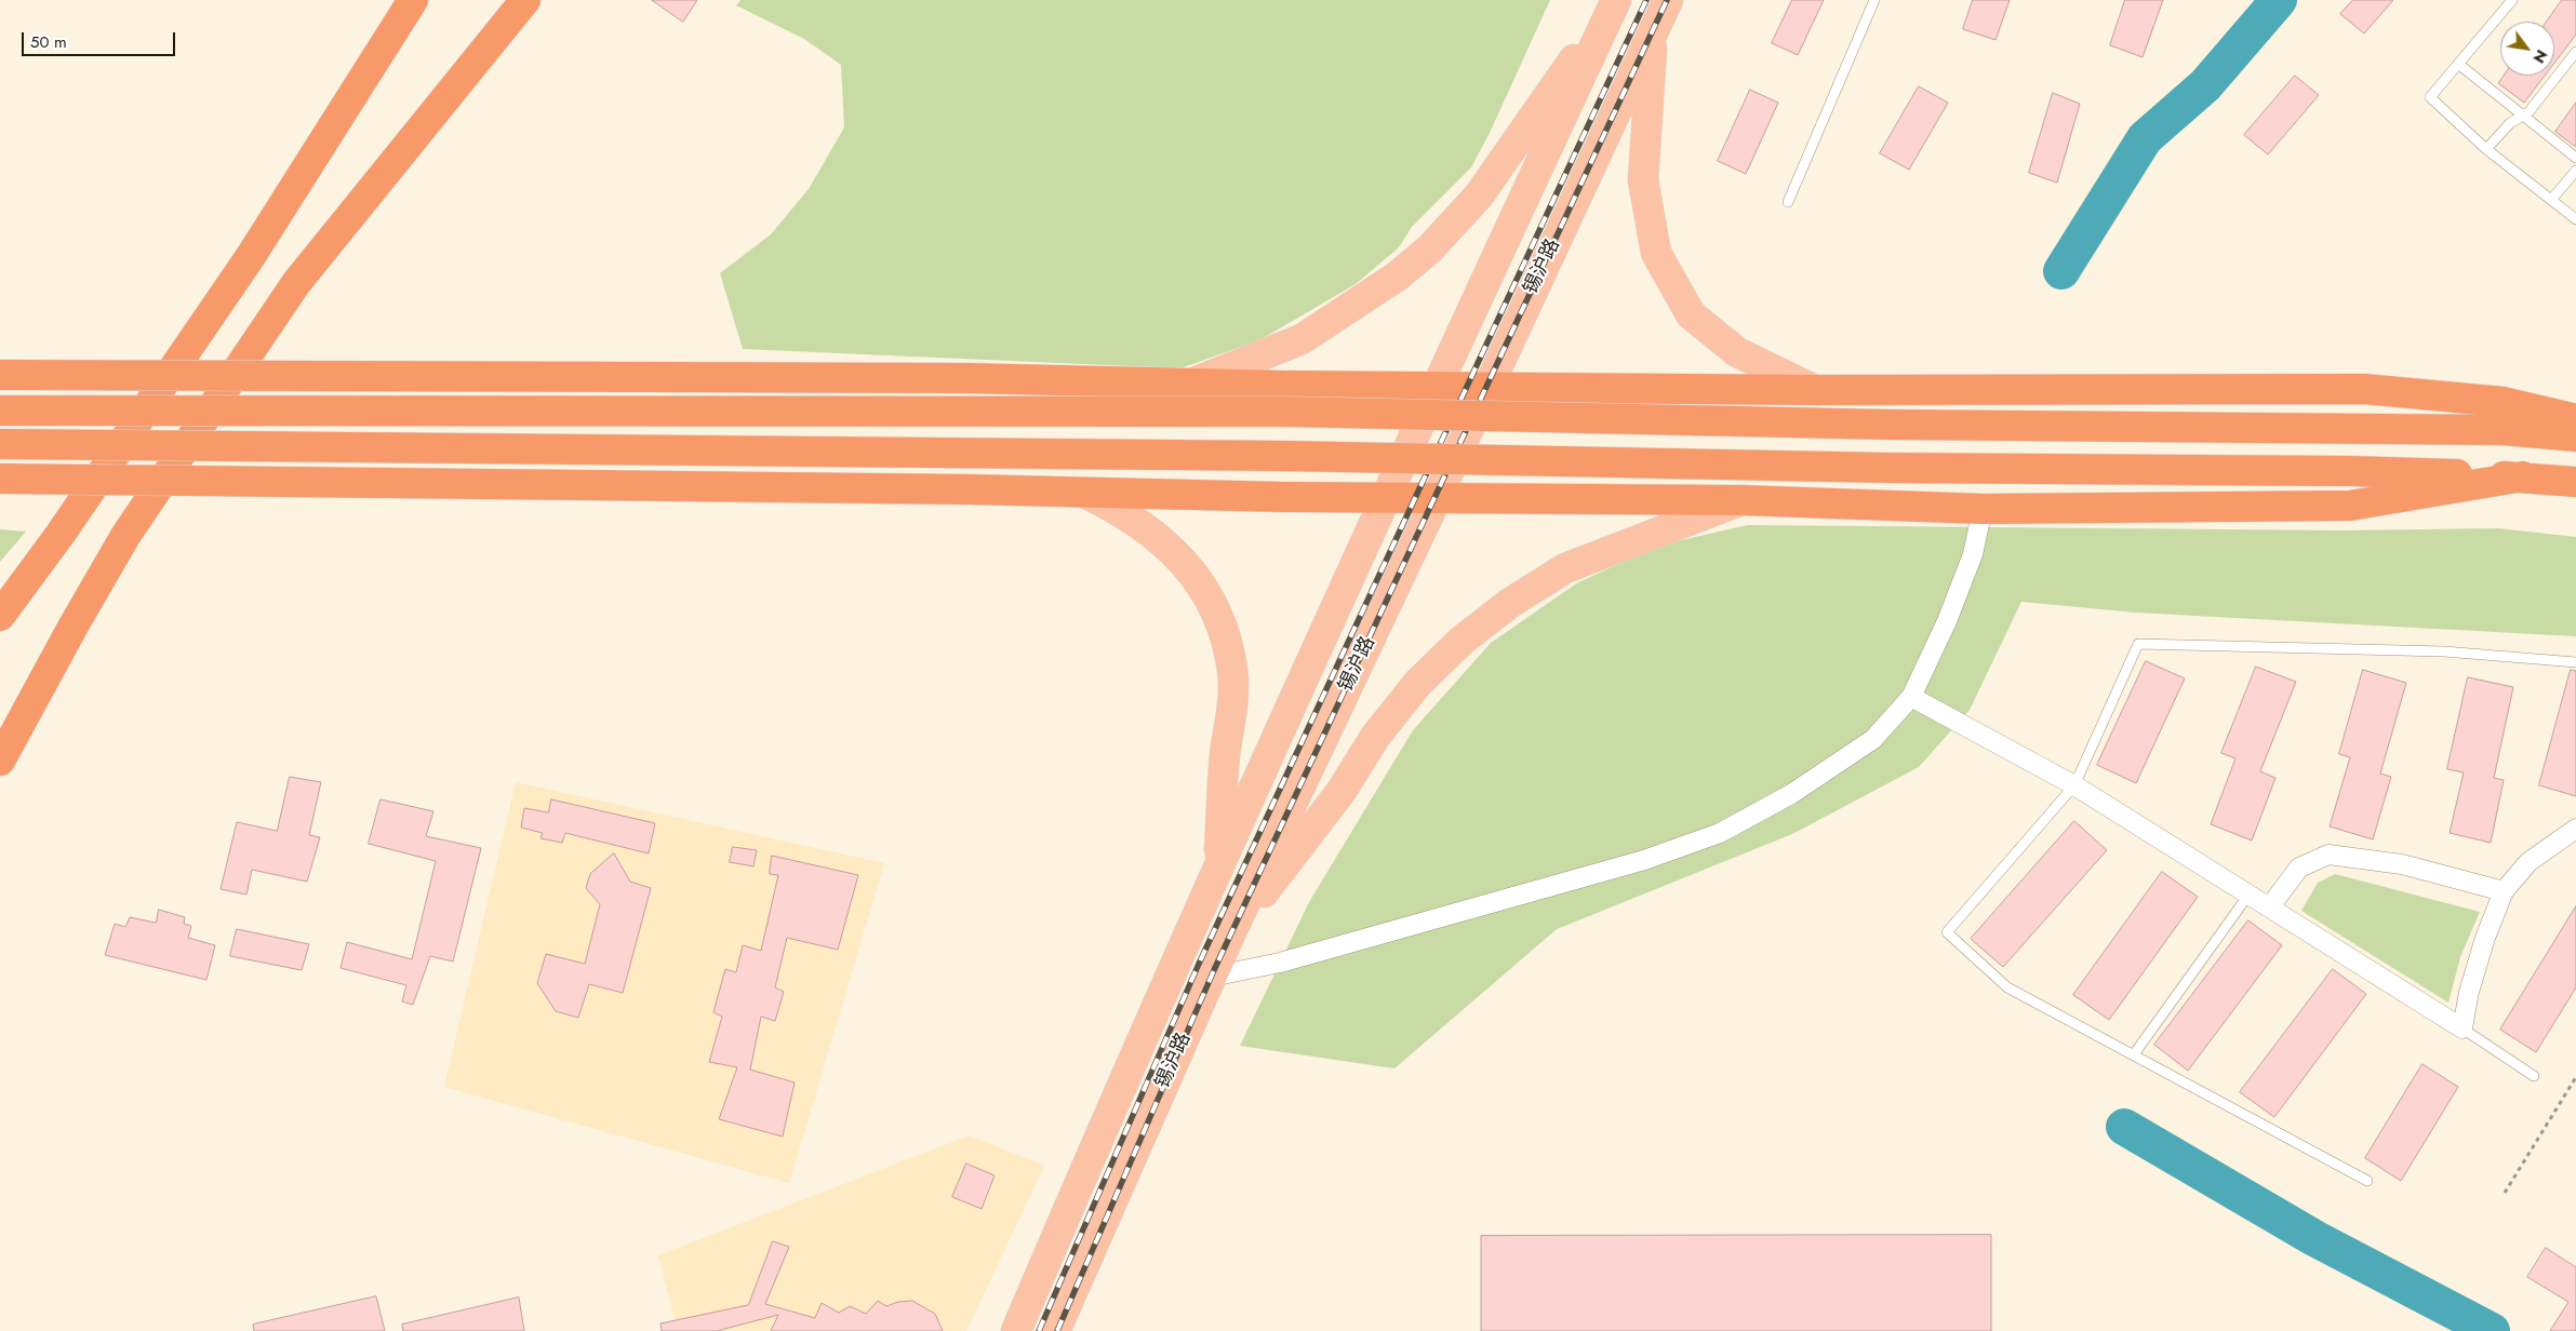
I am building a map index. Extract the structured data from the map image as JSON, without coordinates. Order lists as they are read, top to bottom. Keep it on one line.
{"streets":{"main road":["锡沪路"]},"scale_bar":"50 m","north":"bottom right"}
